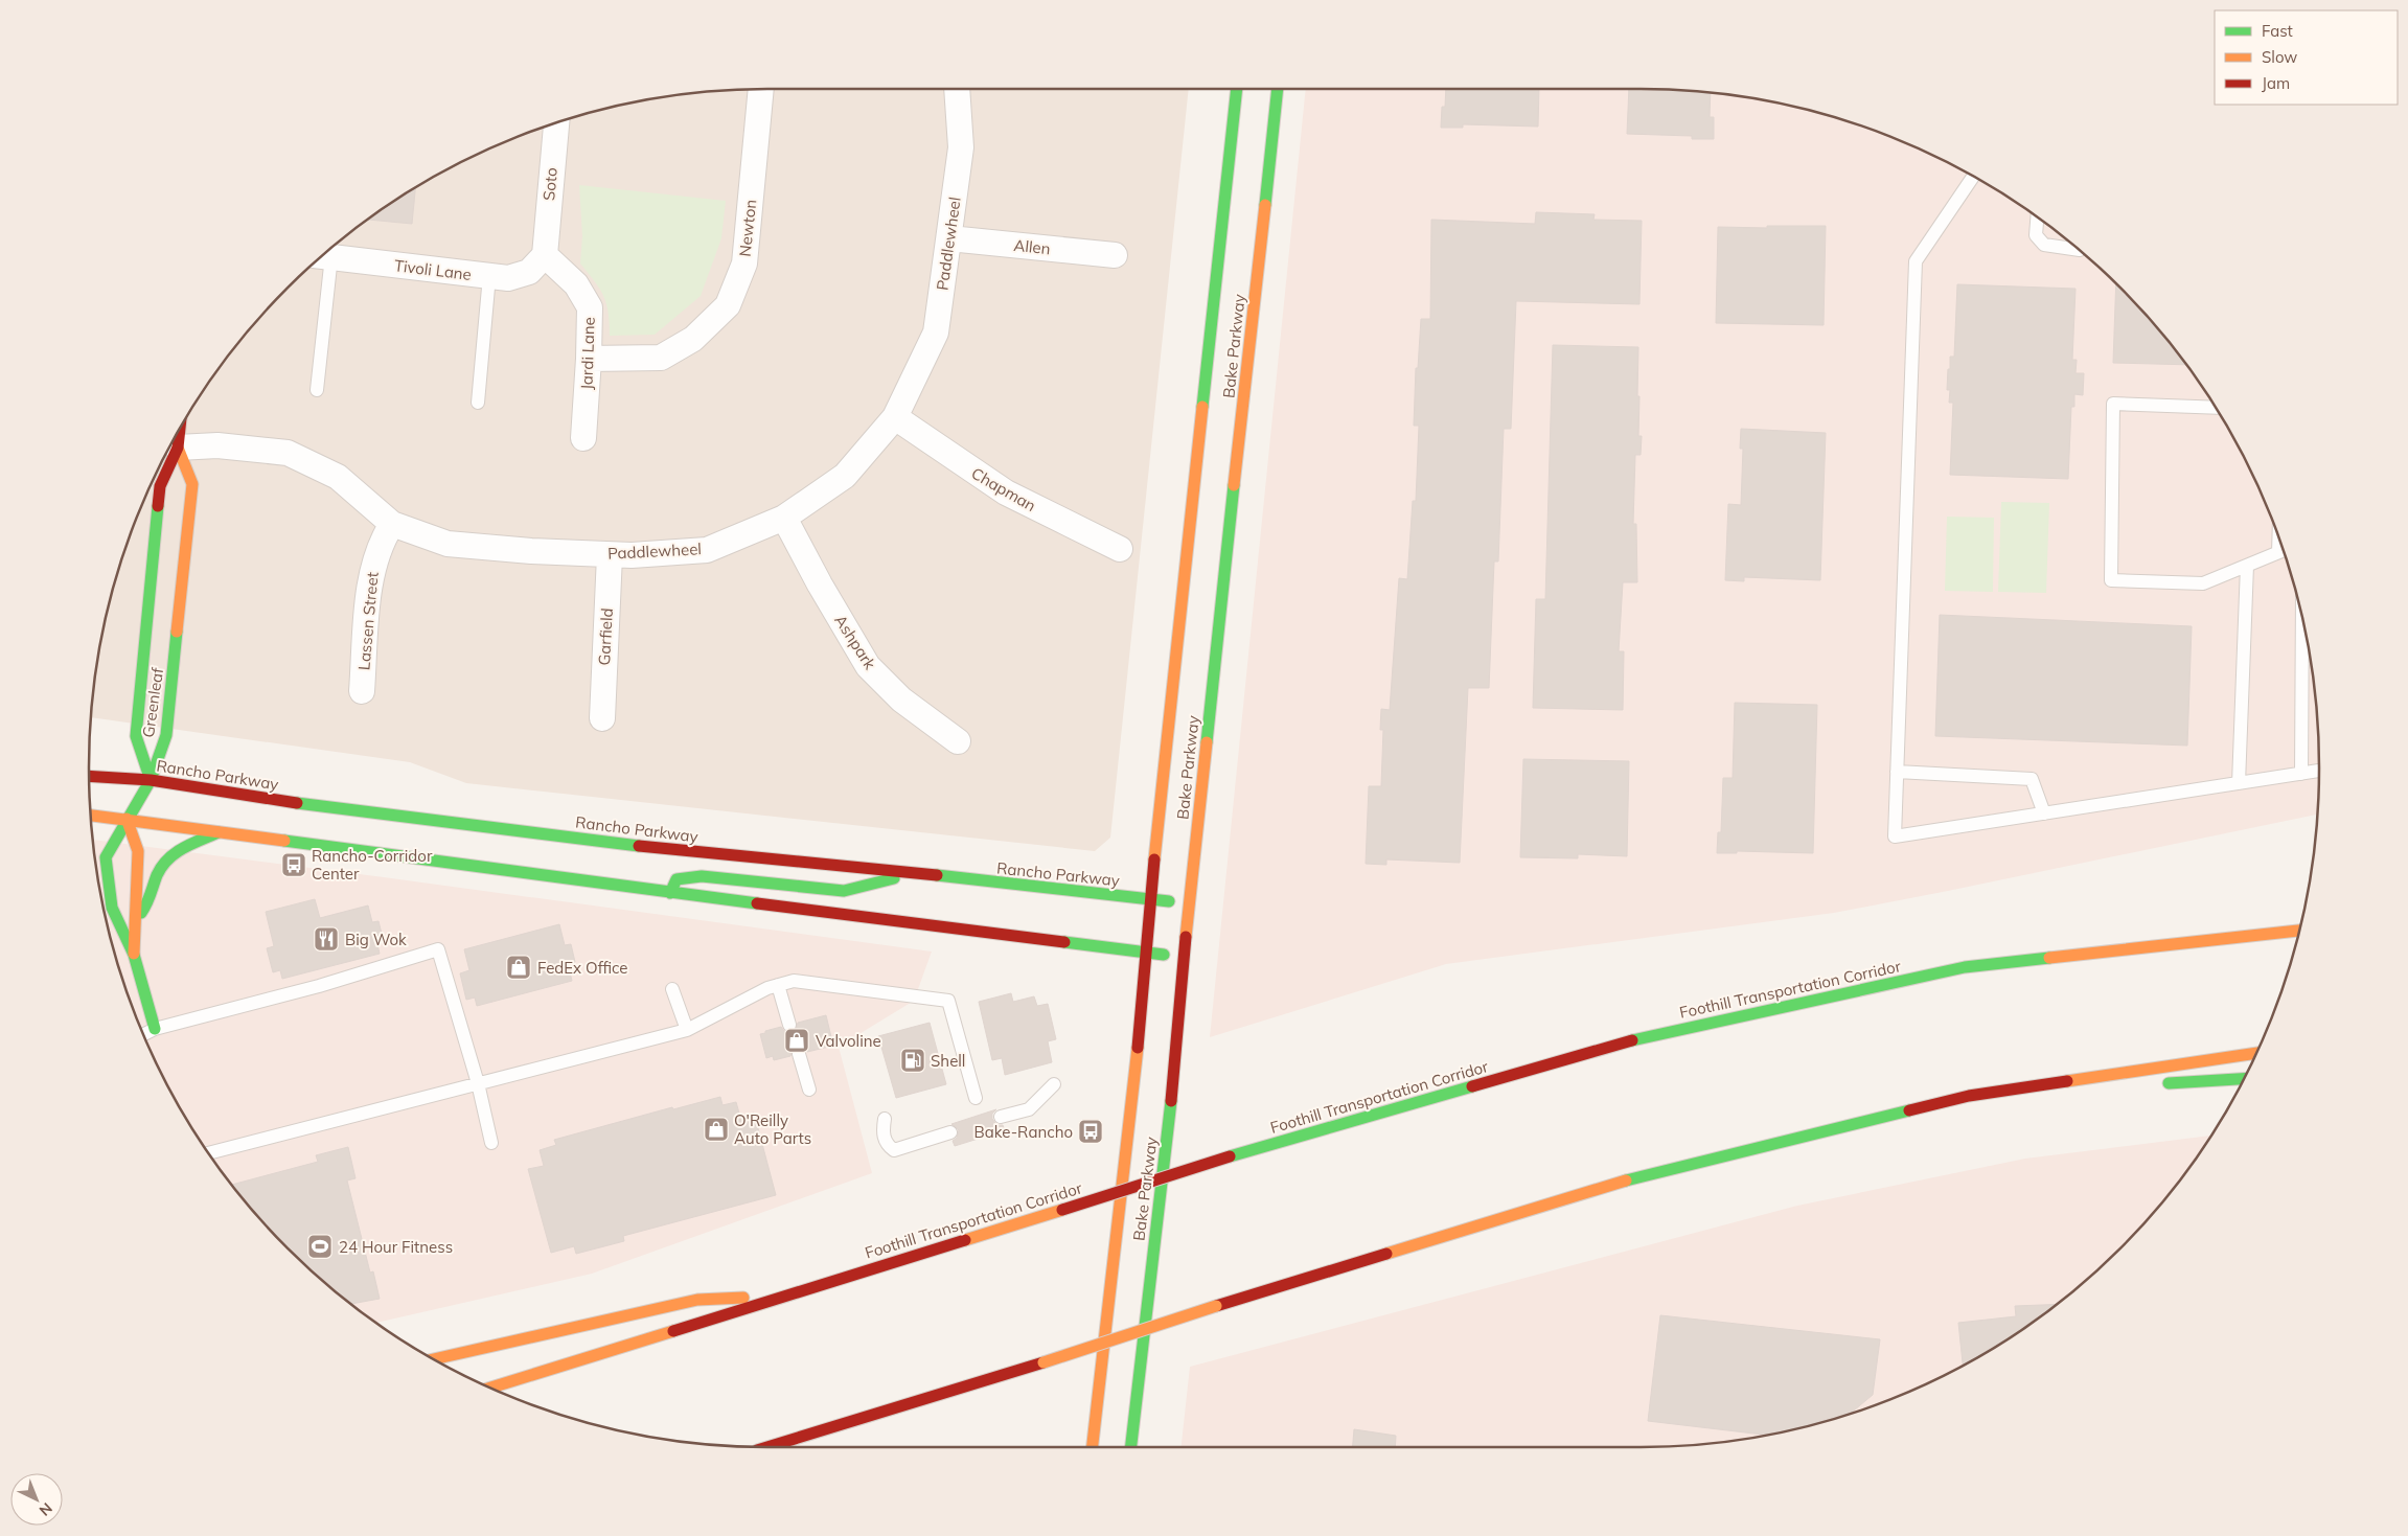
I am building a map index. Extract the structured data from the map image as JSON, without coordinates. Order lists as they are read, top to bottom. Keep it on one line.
{"streets":{"main road":["Bake Parkway","Greenleaf","Rancho Parkway","Foothill Transportation Corridor"],"street":["Soto","Newton","Paddlewheel","Allen","Tivoli Lane","Jardi Lane","Chapman","Lassen Street","Garfield","Ashpark"]},"crossings":[["Soto","Tivoli Lane"],["Soto","Jardi Lane"],["Newton","Jardi Lane"],["Paddlewheel","Allen"],["Paddlewheel","Chapman"],["Paddlewheel","Lassen Street"],["Paddlewheel","Garfield"],["Paddlewheel","Ashpark"],["Paddlewheel","Greenleaf"],["Tivoli Lane","Jardi Lane"],["Bake Parkway","Rancho Parkway"],["Greenleaf","Rancho Parkway"]],"places":{"bus stop":["Rancho-Corridor Center","Bake-Rancho"],"restaurant":["Big Wok"],"shop":["FedEx Office","Valvoline","O'Reilly Auto Parts"],"fuel station":["Shell"],"sports":["24 Hour Fitness"]},"legend":["Fast","Slow","Jam"],"north":"bottom right"}
